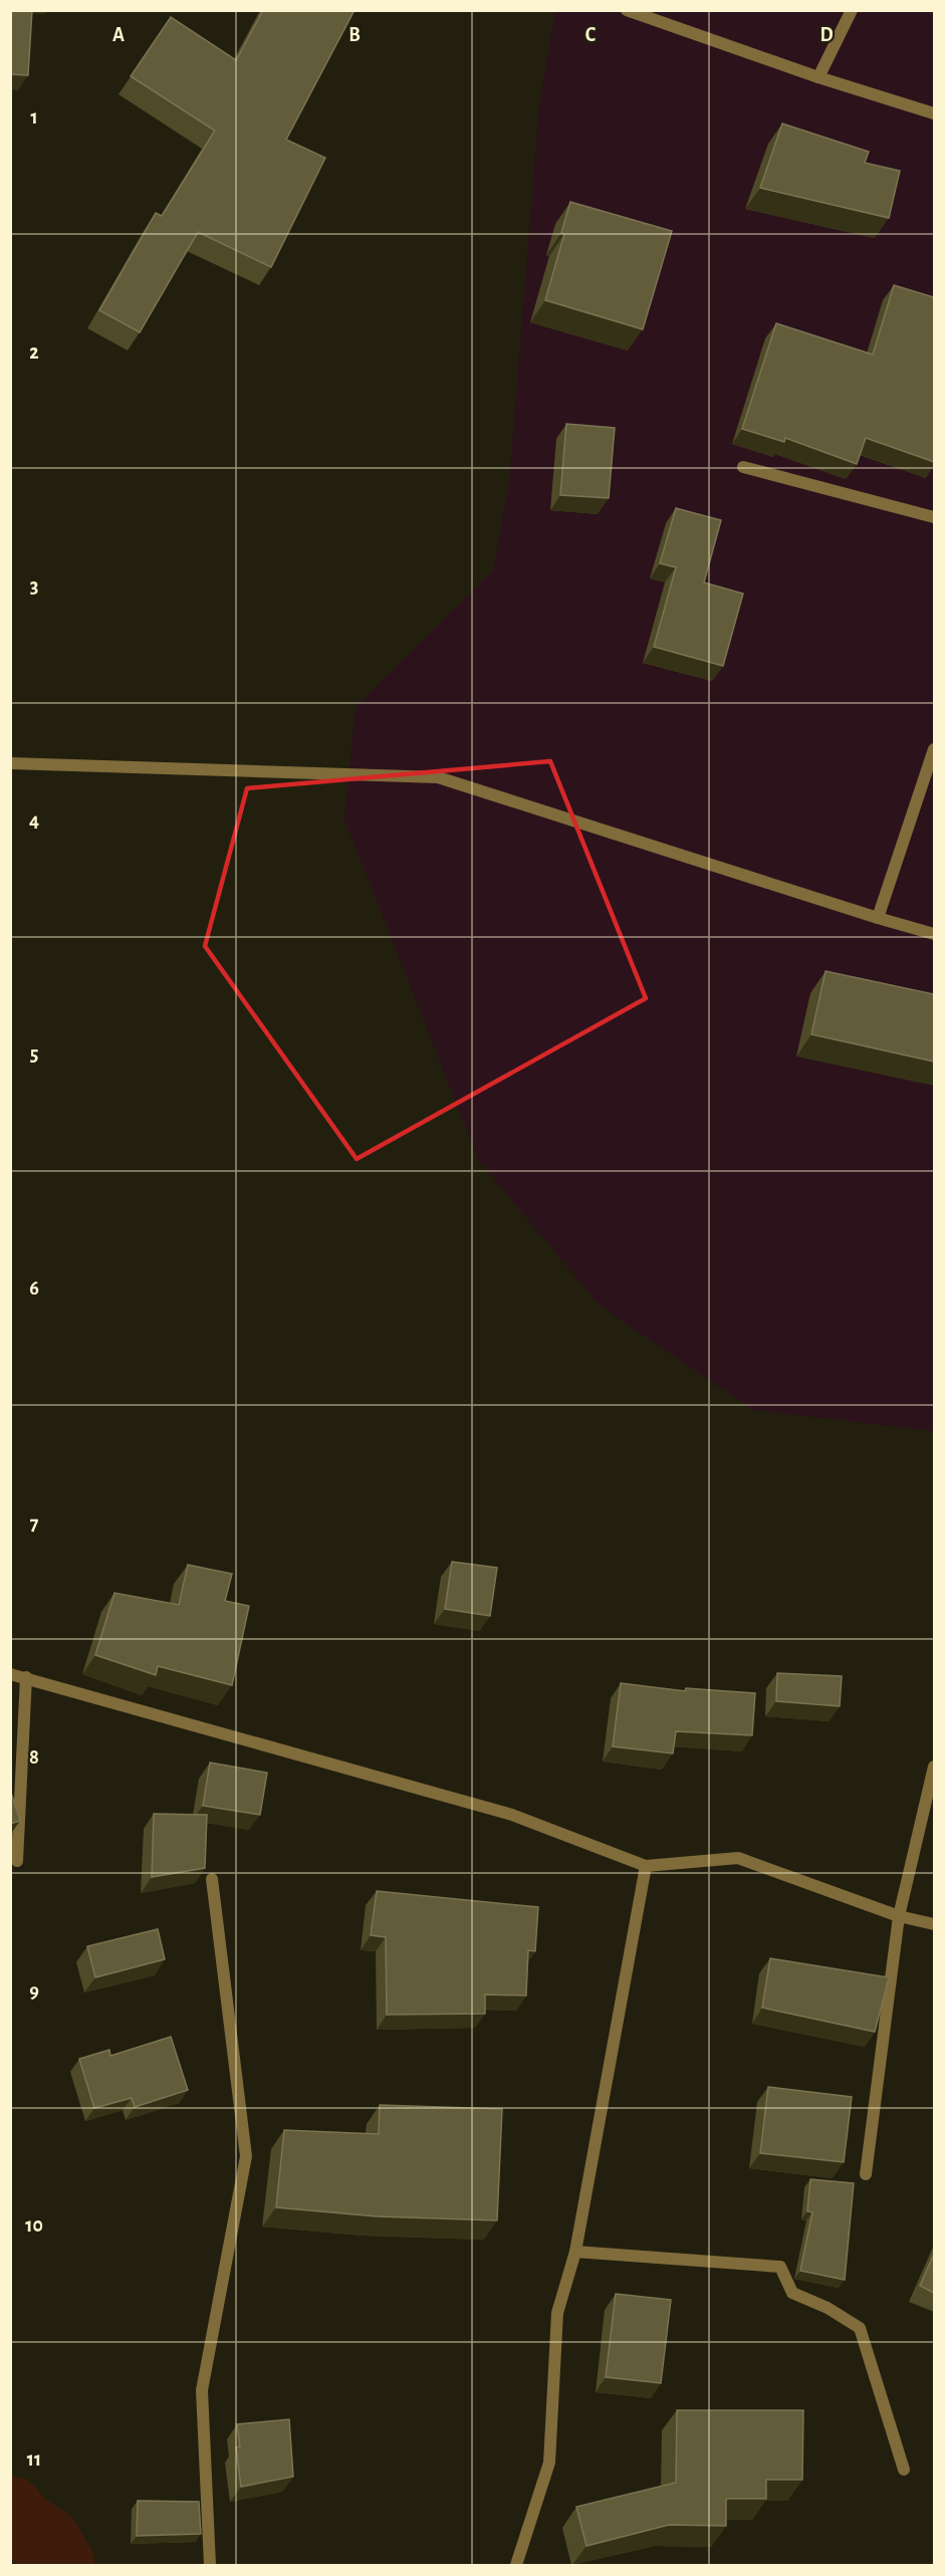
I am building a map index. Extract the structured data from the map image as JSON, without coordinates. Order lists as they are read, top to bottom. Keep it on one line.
{"grid":{"columns":["A","B","C","D"],"rows":["1","2","3","4","5","6","7","8","9","10","11"]}}
